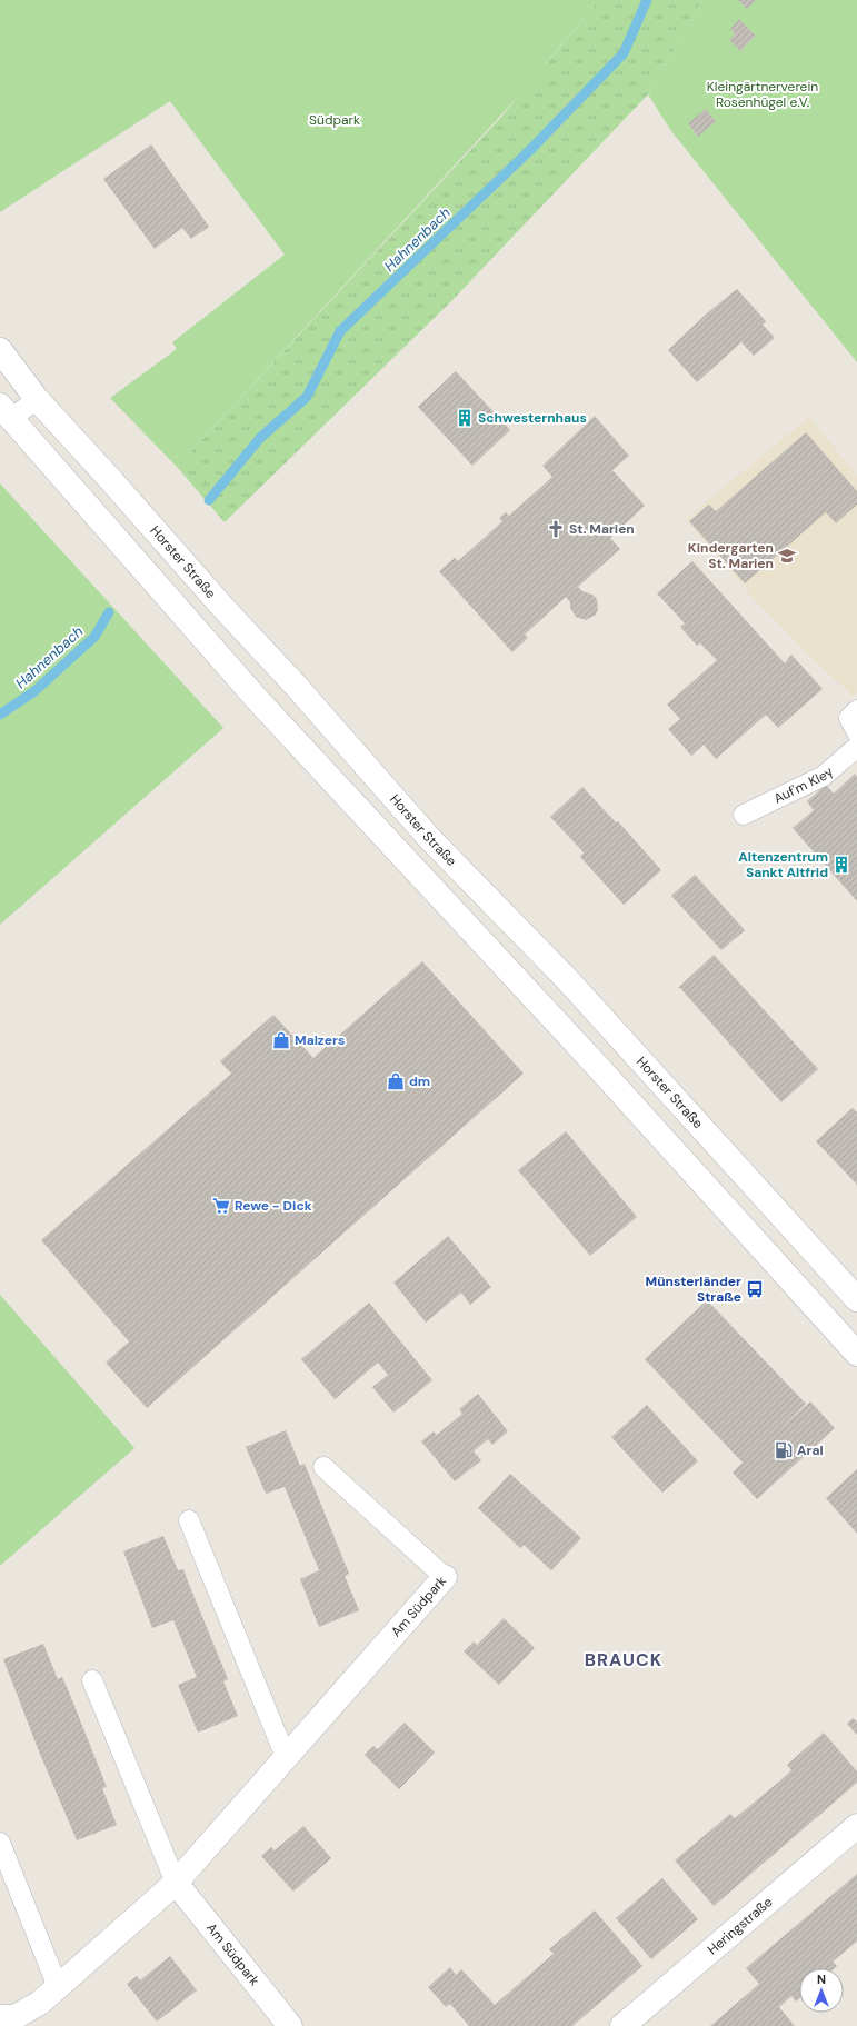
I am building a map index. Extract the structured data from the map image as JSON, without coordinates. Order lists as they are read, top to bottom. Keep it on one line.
{"streets":{"main road":["Horster Straße","Am Südpark","Heringstraße"],"lane":["Auf'm Kley"]},"districts":["BRAUCK"],"water":["Hahnenbach"],"parks":["Kleingärtnerverein Rosenhügel e.V.","Südpark"],"places":{"building":["Schwesternhaus","Altenzentrum Sankt Altfrid"],"church":["St. Marien"],"school or university":["Kindergarten St. Marien"],"shop":["Malzers","dm"],"supermarket":["Rewe - Dick"],"bus stop":["Münsterländer Straße"],"fuel station":["Aral"]},"north":"top"}
